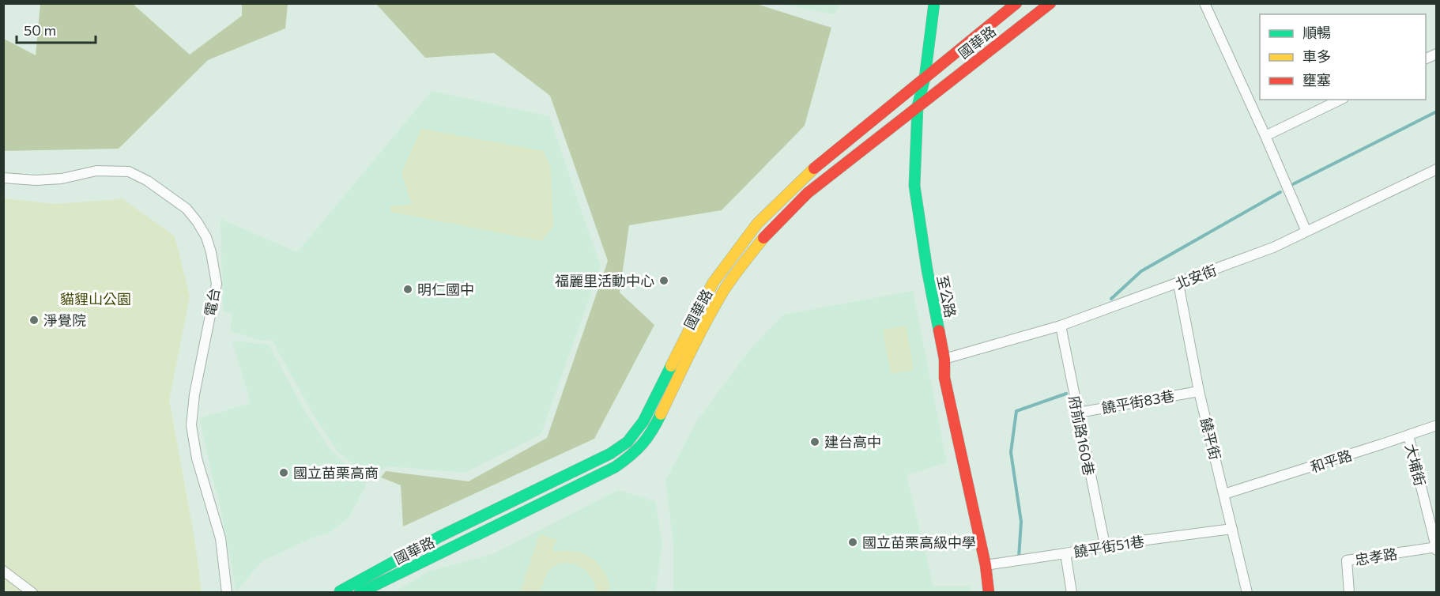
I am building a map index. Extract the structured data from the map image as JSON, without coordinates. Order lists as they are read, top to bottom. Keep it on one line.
{"streets":{"main road":["國華路","至公路"],"street":["北安街","電台","饒平街83巷","府前路160巷","饒平街","和平路","大埔街","饒平街51巷","忠孝路"]},"crossings":[["國華路","至公路"],["北安街","至公路"],["北安街","府前路160巷"],["北安街","饒平街"],["至公路","饒平街51巷"],["饒平街83巷","府前路160巷"],["饒平街83巷","饒平街"],["府前路160巷","饒平街51巷"],["饒平街","和平路"],["饒平街","饒平街51巷"],["和平路","大埔街"],["大埔街","忠孝路"]],"parks":["貓貍山公園"],"places":["福麗里活動中心","明仁國中","淨覺院","建台高中","國立苗栗高商","國立苗栗高級中學"],"legend":["順暢","車多","壅塞"],"scale_bar":"50 m"}
